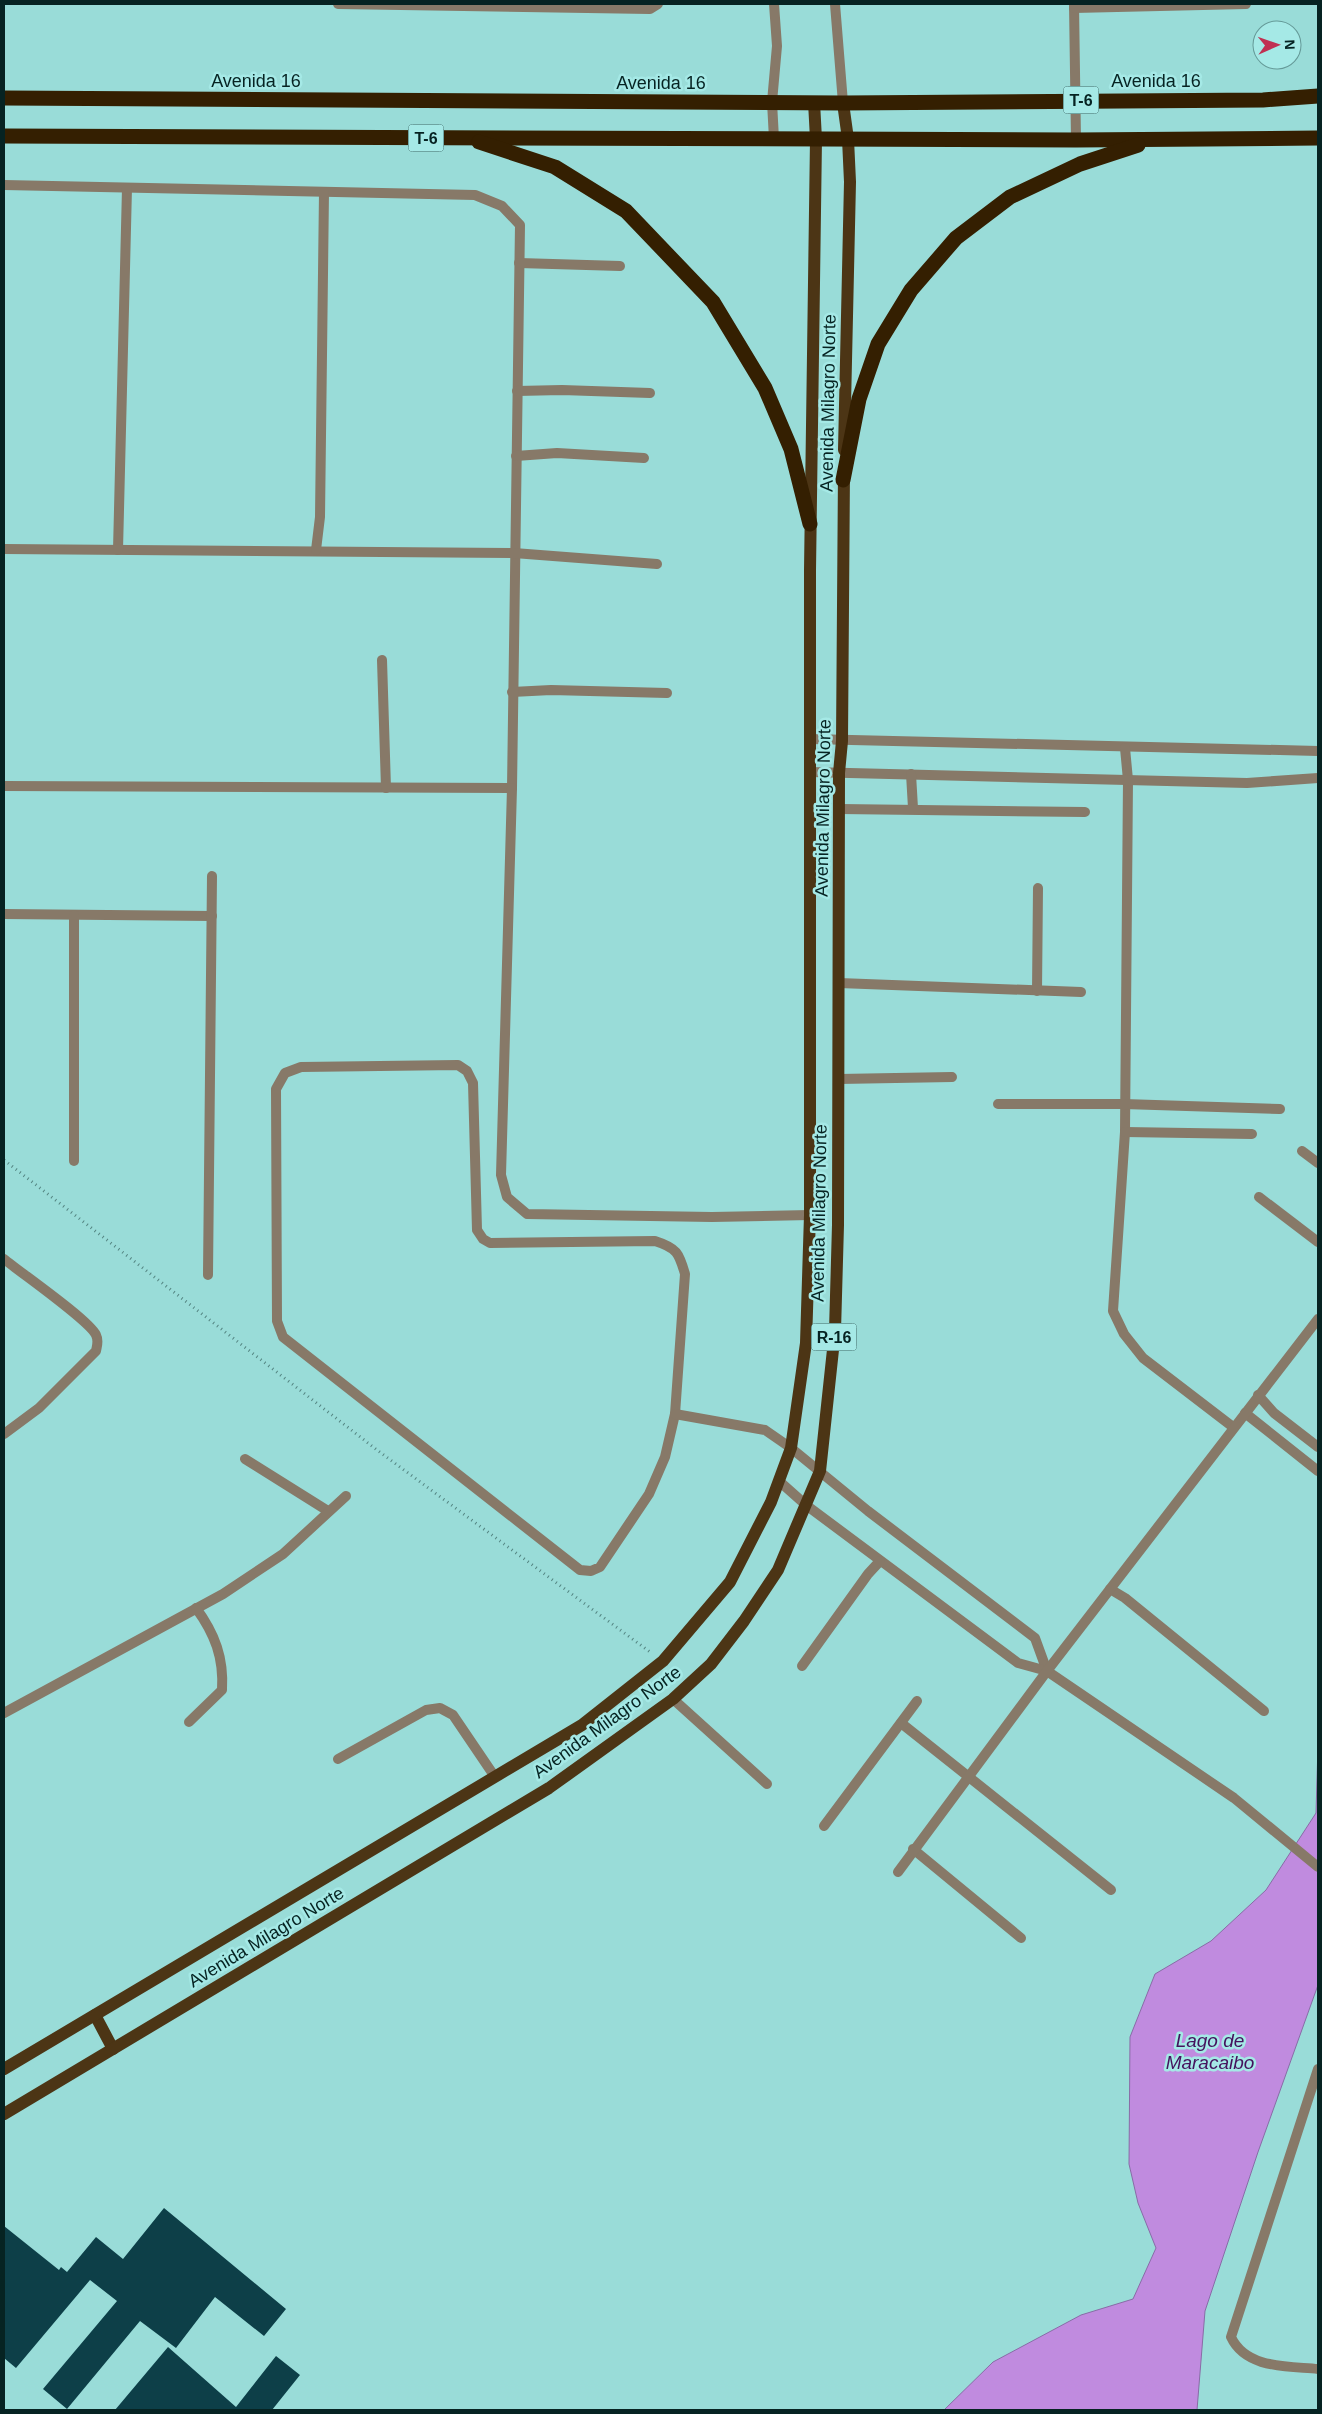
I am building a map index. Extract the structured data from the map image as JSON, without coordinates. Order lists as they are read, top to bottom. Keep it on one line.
{"streets":{"highway":["Avenida 16","T-6"],"main road":["Avenida Milagro Norte","R-16"]},"crossings":[["Avenida 16","Avenida Milagro Norte"],["T-6","Avenida Milagro Norte"]],"water":["Lago de Maracaibo"],"north":"right"}
